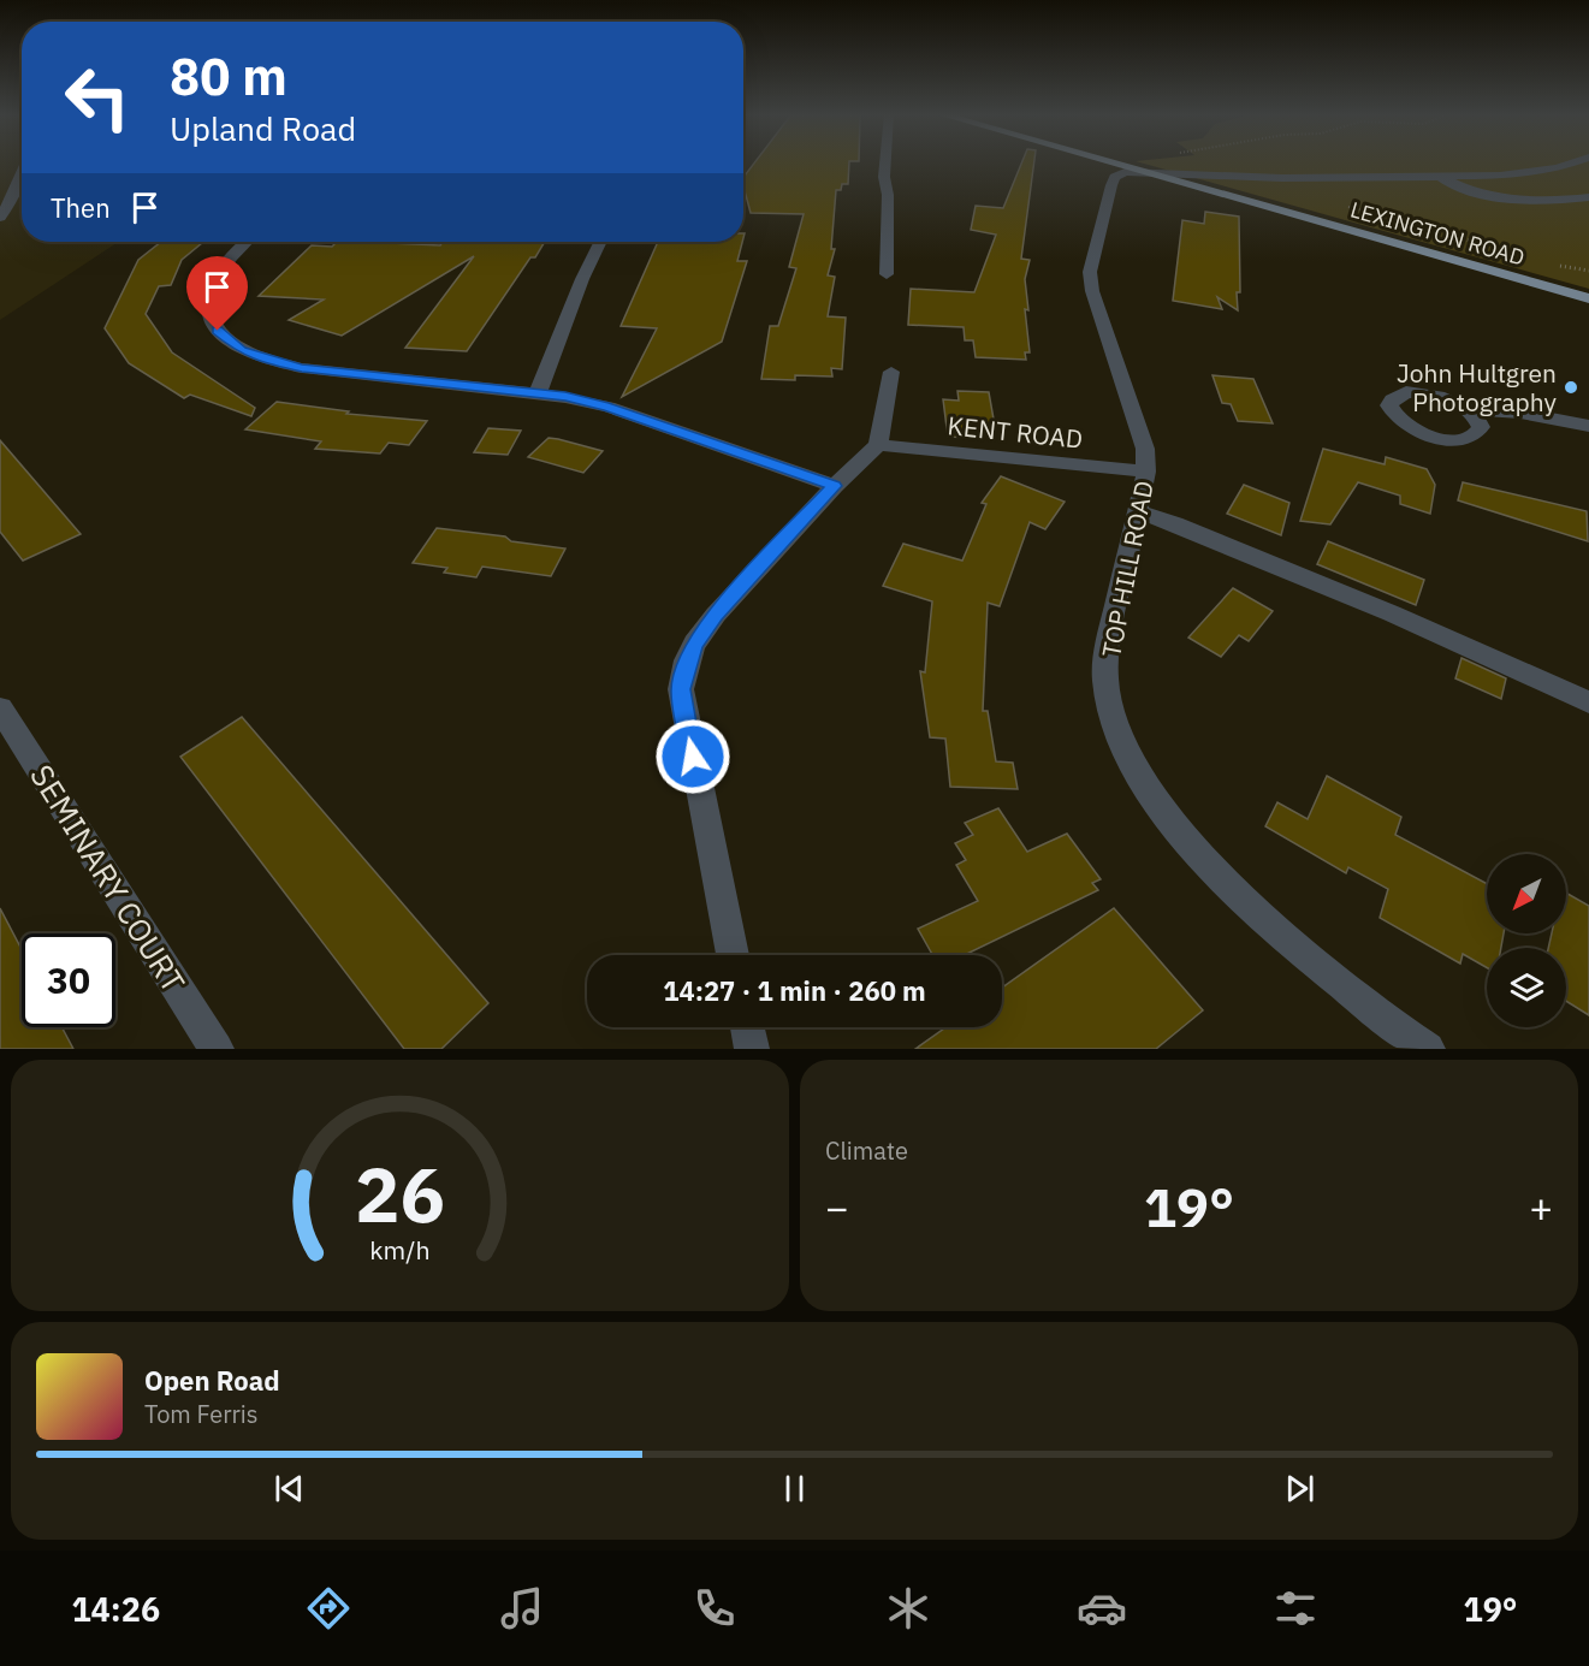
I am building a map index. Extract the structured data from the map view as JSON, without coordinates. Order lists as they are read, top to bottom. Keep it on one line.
{"streets":{"main road":["LEXINGTON ROAD"],"street":["KENT ROAD","TOP HILL ROAD","SEMINARY COURT"]},"crossings":[["LEXINGTON ROAD","TOP HILL ROAD"],["KENT ROAD","TOP HILL ROAD"]],"places":["John Hultgren Photography"],"north":"bottom left","page":{"turn":["80 m","Upland Road"],"then":"Then","limit":"30","trip":"14:27 · 1 min · 260 m","tile":"Climate","heat":["−","19°","+"],"song":["Open Road","Tom Ferris"],"tabs":["14:26","19°"],"gauge":["26","km/h"]}}
